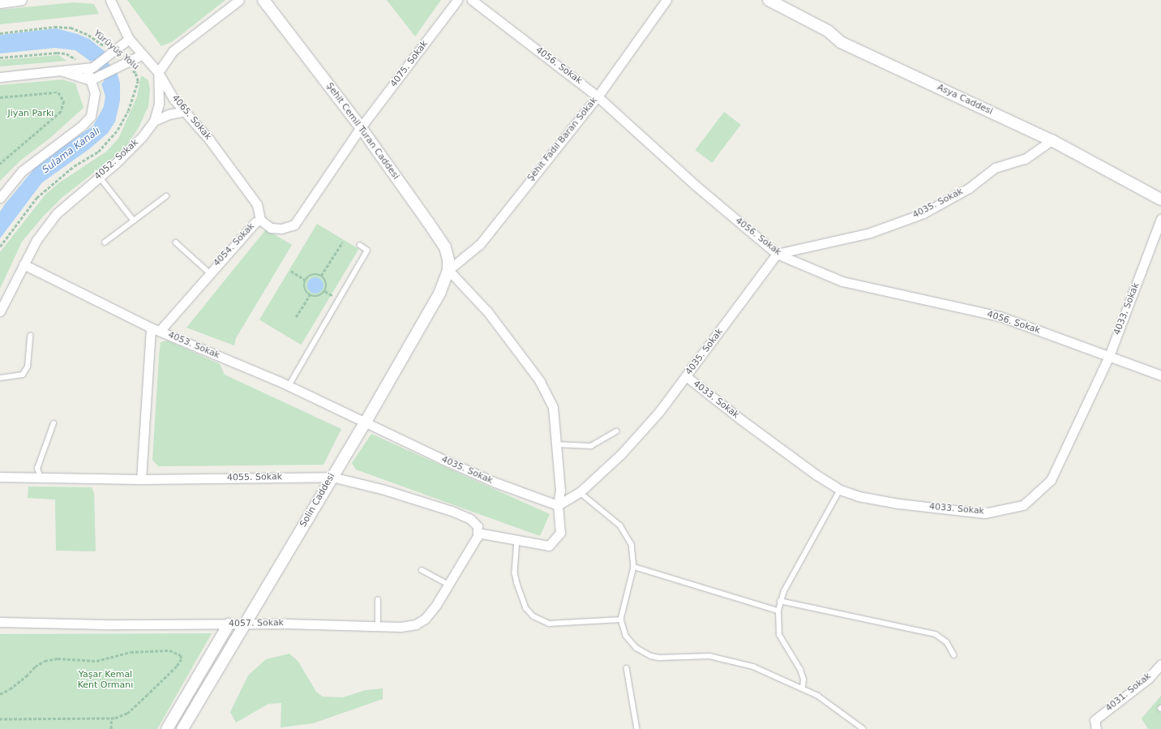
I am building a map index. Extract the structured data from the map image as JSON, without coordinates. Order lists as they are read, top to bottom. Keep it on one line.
{"streets":{"street":["4075. Sokak","4056. Sokak","Asya Caddesi","4065. Sokak","Şehit Cemil Turan Caddesi","Şehit Fadıl Baran Sokak","4052. Sokak","4035. Sokak","4054. Sokak","4033. Sokak","4053. Sokak","4055. Sokak","Solin Caddesi","4057. Sokak","4031. Sokak"],"path":["Yürüyüş Yolu"]},"crossings":[["4075. Sokak","Şehit Cemil Turan Caddesi"],["4075. Sokak","4054. Sokak"],["4056. Sokak","Şehit Fadıl Baran Sokak"],["4056. Sokak","4035. Sokak"],["4056. Sokak","4033. Sokak"],["Asya Caddesi","4035. Sokak"],["4065. Sokak","4052. Sokak"],["4065. Sokak","4054. Sokak"],["Şehit Cemil Turan Caddesi","Şehit Fadıl Baran Sokak"],["Şehit Cemil Turan Caddesi","4054. Sokak"],["Şehit Cemil Turan Caddesi","Solin Caddesi"],["Şehit Fadıl Baran Sokak","Solin Caddesi"],["4052. Sokak","4053. Sokak"],["4035. Sokak","4033. Sokak"],["4035. Sokak","4053. Sokak"],["4035. Sokak","Solin Caddesi"],["4054. Sokak","4053. Sokak"],["4053. Sokak","Solin Caddesi"],["4055. Sokak","Solin Caddesi"],["4055. Sokak","4057. Sokak"],["Solin Caddesi","4057. Sokak"]],"water":["Sulama Kanalı"],"parks":["Jiyan Parkı","Yaşar Kemal Kent Ormanı"]}
